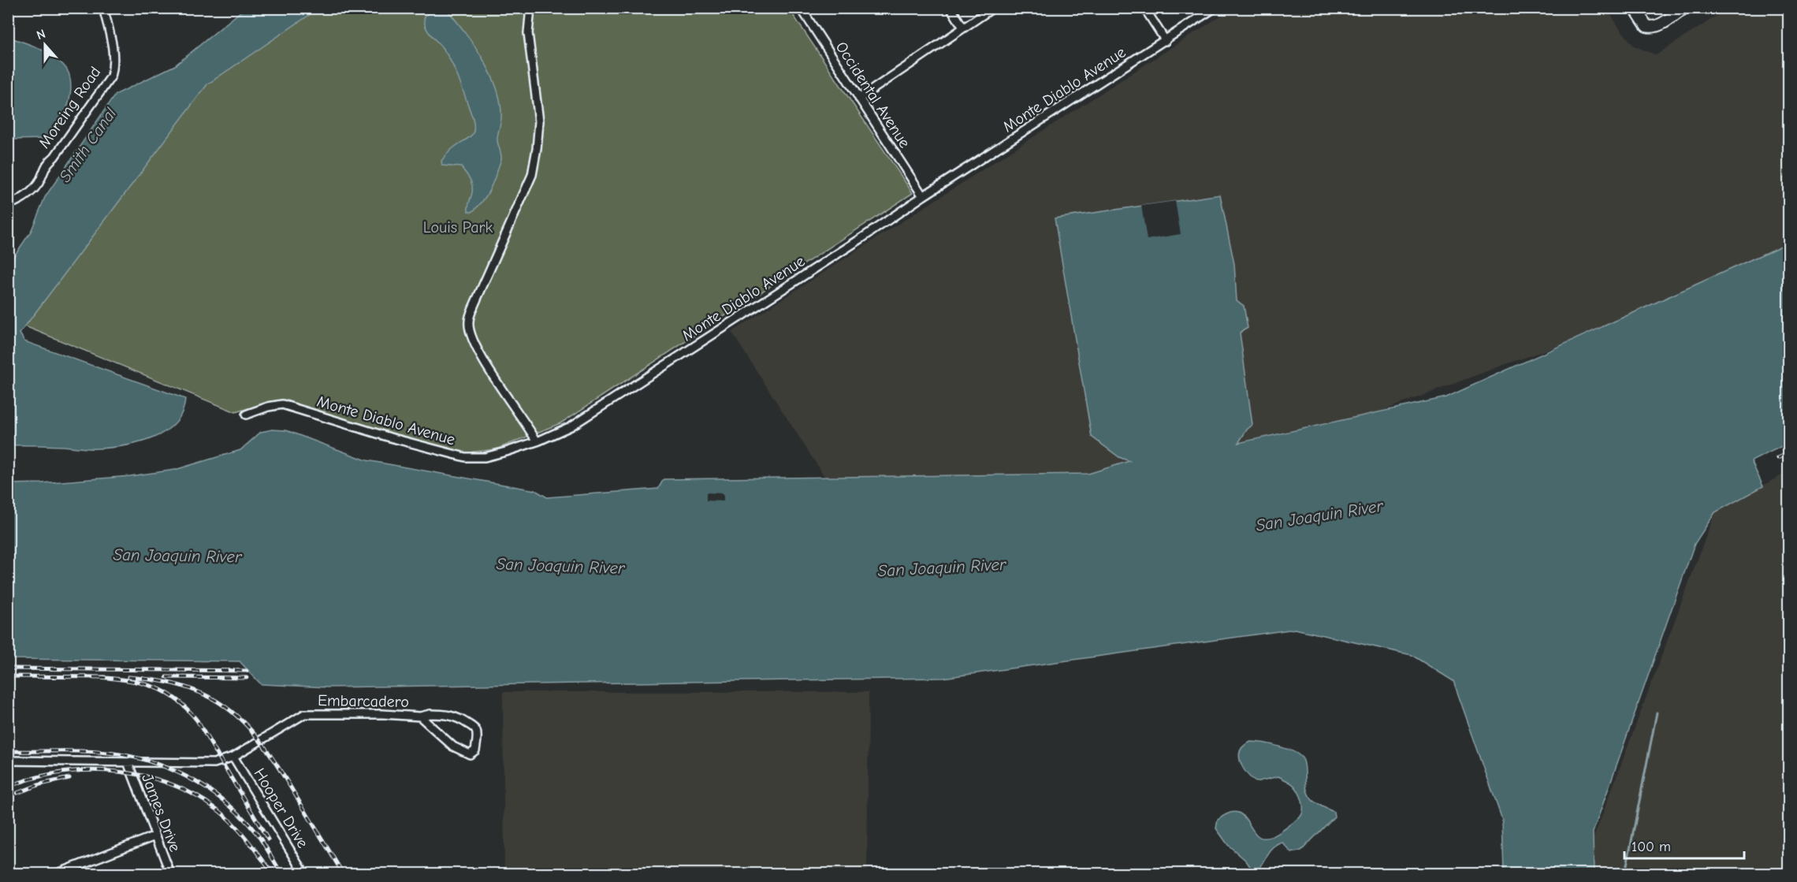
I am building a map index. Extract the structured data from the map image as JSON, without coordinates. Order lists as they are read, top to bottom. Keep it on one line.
{"streets":{"street":["Monte Diablo Avenue","Occidental Avenue","Moreing Road","Embarcadero","Hooper Drive","James Drive"]},"crossings":[["Monte Diablo Avenue","Occidental Avenue"],["Embarcadero","Hooper Drive"],["Embarcadero","James Drive"]],"water":["Smith Canal","San Joaquin River"],"parks":["Louis Park"],"scale_bar":"100 m","north":"top"}
